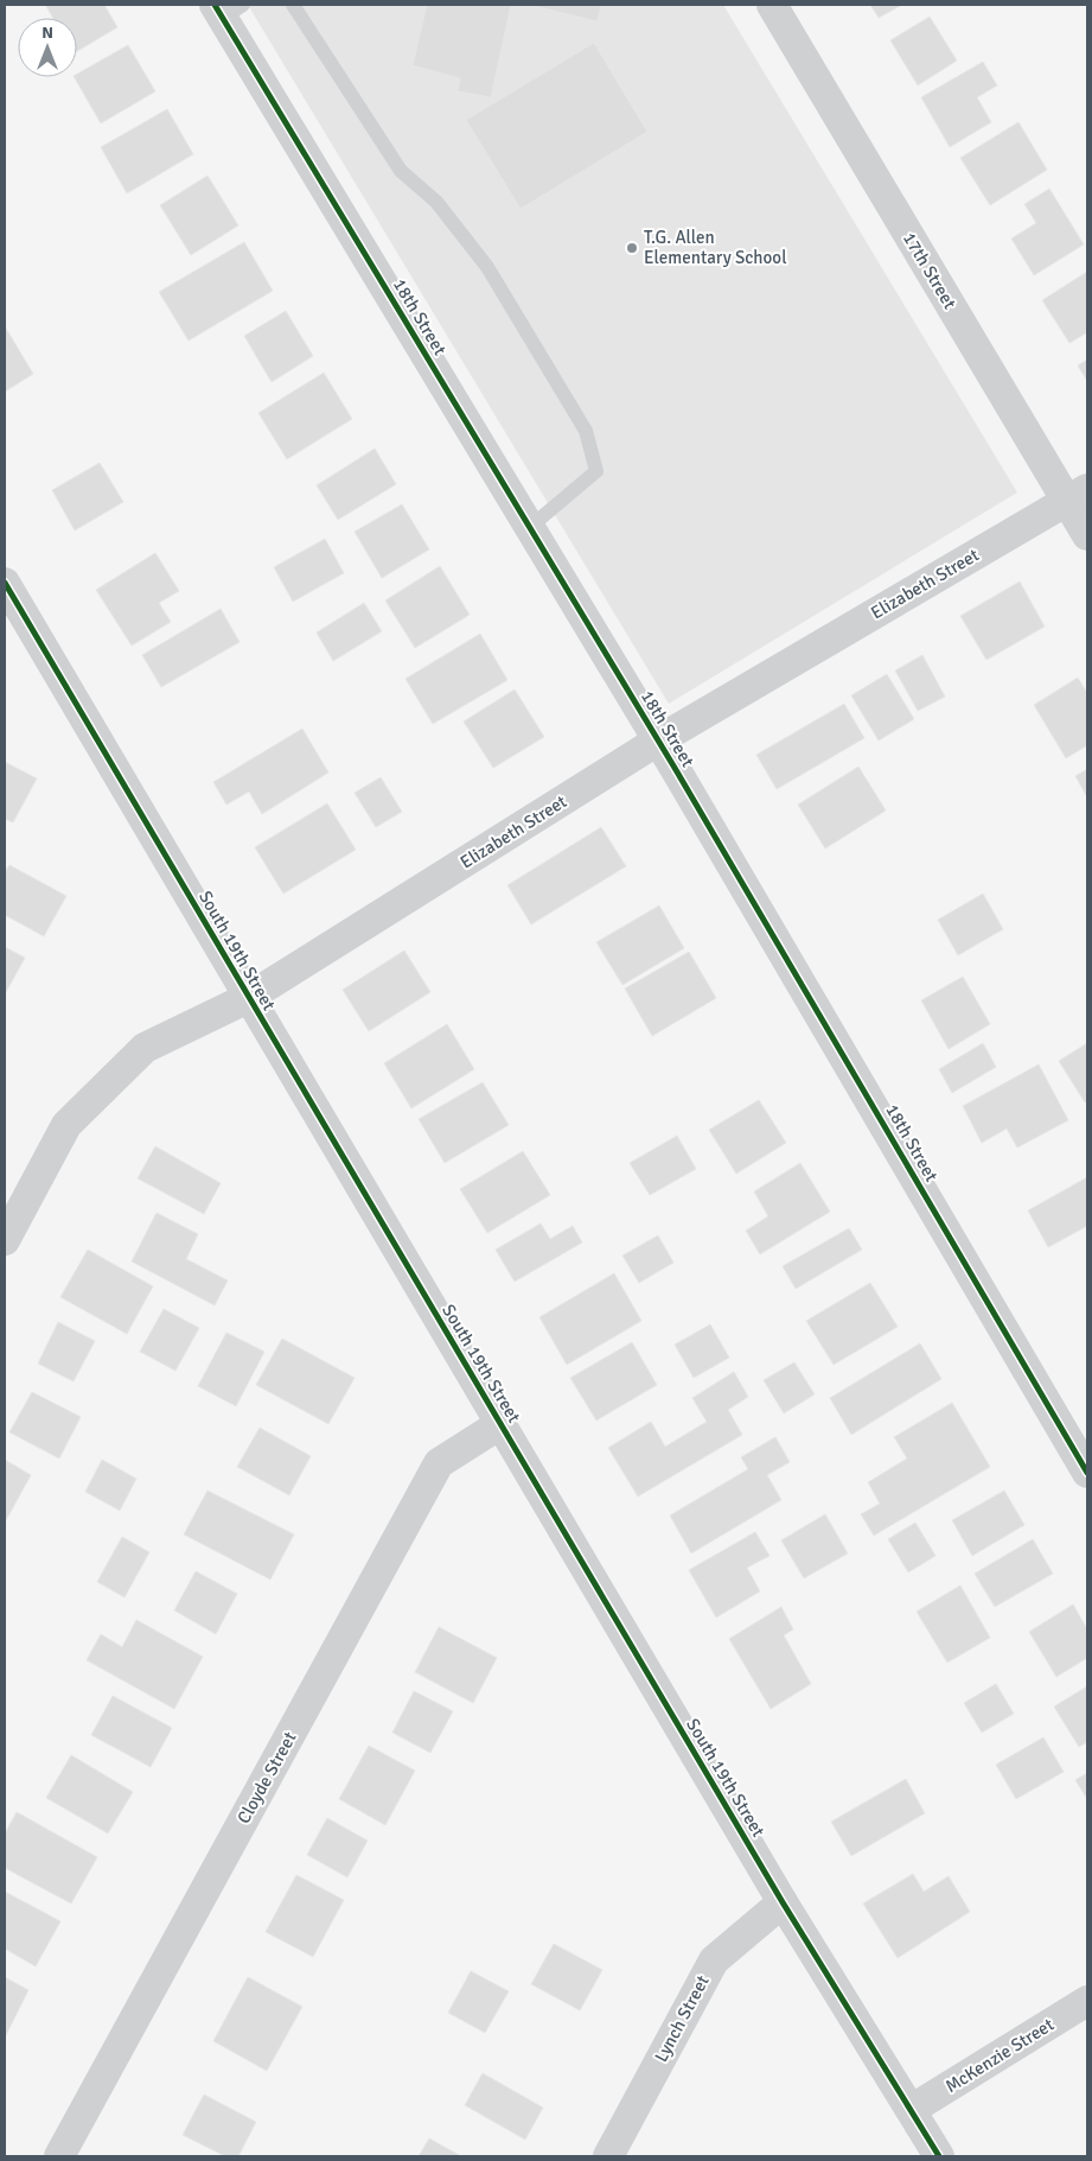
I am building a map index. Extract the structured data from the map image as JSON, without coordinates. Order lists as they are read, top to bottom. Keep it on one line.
{"streets":{"street":["17th Street","18th Street","Elizabeth Street","South 19th Street","Cloyde Street","Lynch Street","McKenzie Street"]},"crossings":[["17th Street","Elizabeth Street"],["18th Street","Elizabeth Street"],["Elizabeth Street","South 19th Street"],["South 19th Street","Cloyde Street"],["South 19th Street","Lynch Street"],["South 19th Street","McKenzie Street"]],"places":["T.G. Allen Elementary School"],"north":"top"}
